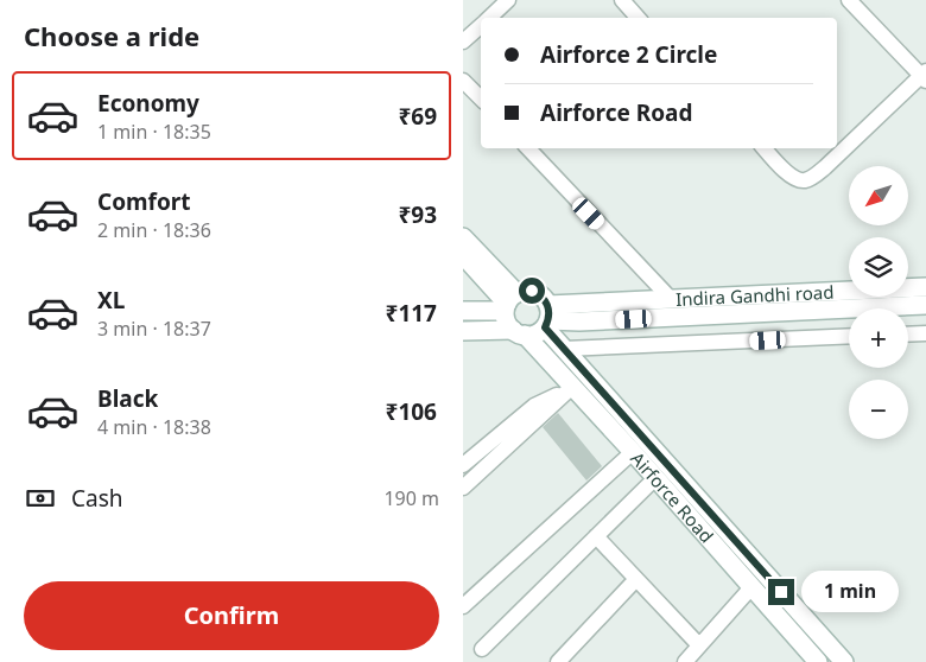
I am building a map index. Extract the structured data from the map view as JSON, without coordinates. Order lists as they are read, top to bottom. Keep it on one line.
{"streets":{"main road":["Indira Gandhi road","Airforce Road"]},"crossings":[["Indira Gandhi road","Airforce Road"]],"north":"bottom left","page":{"heading":"Choose a ride","banner":["Airforce 2 Circle","Airforce Road"],"list":[{"name":"Economy","note":"1 min · 18:35","value":"₹69"},{"name":"Comfort","note":"2 min · 18:36","value":"₹93"},{"name":"XL","note":"3 min · 18:37","value":"₹117"},{"name":"Black","note":"4 min · 18:38","value":"₹106"}],"map_buttons":["+","−"],"pay":["Cash","190 m"],"buttons":"Confirm","bubble":"1 min"}}
